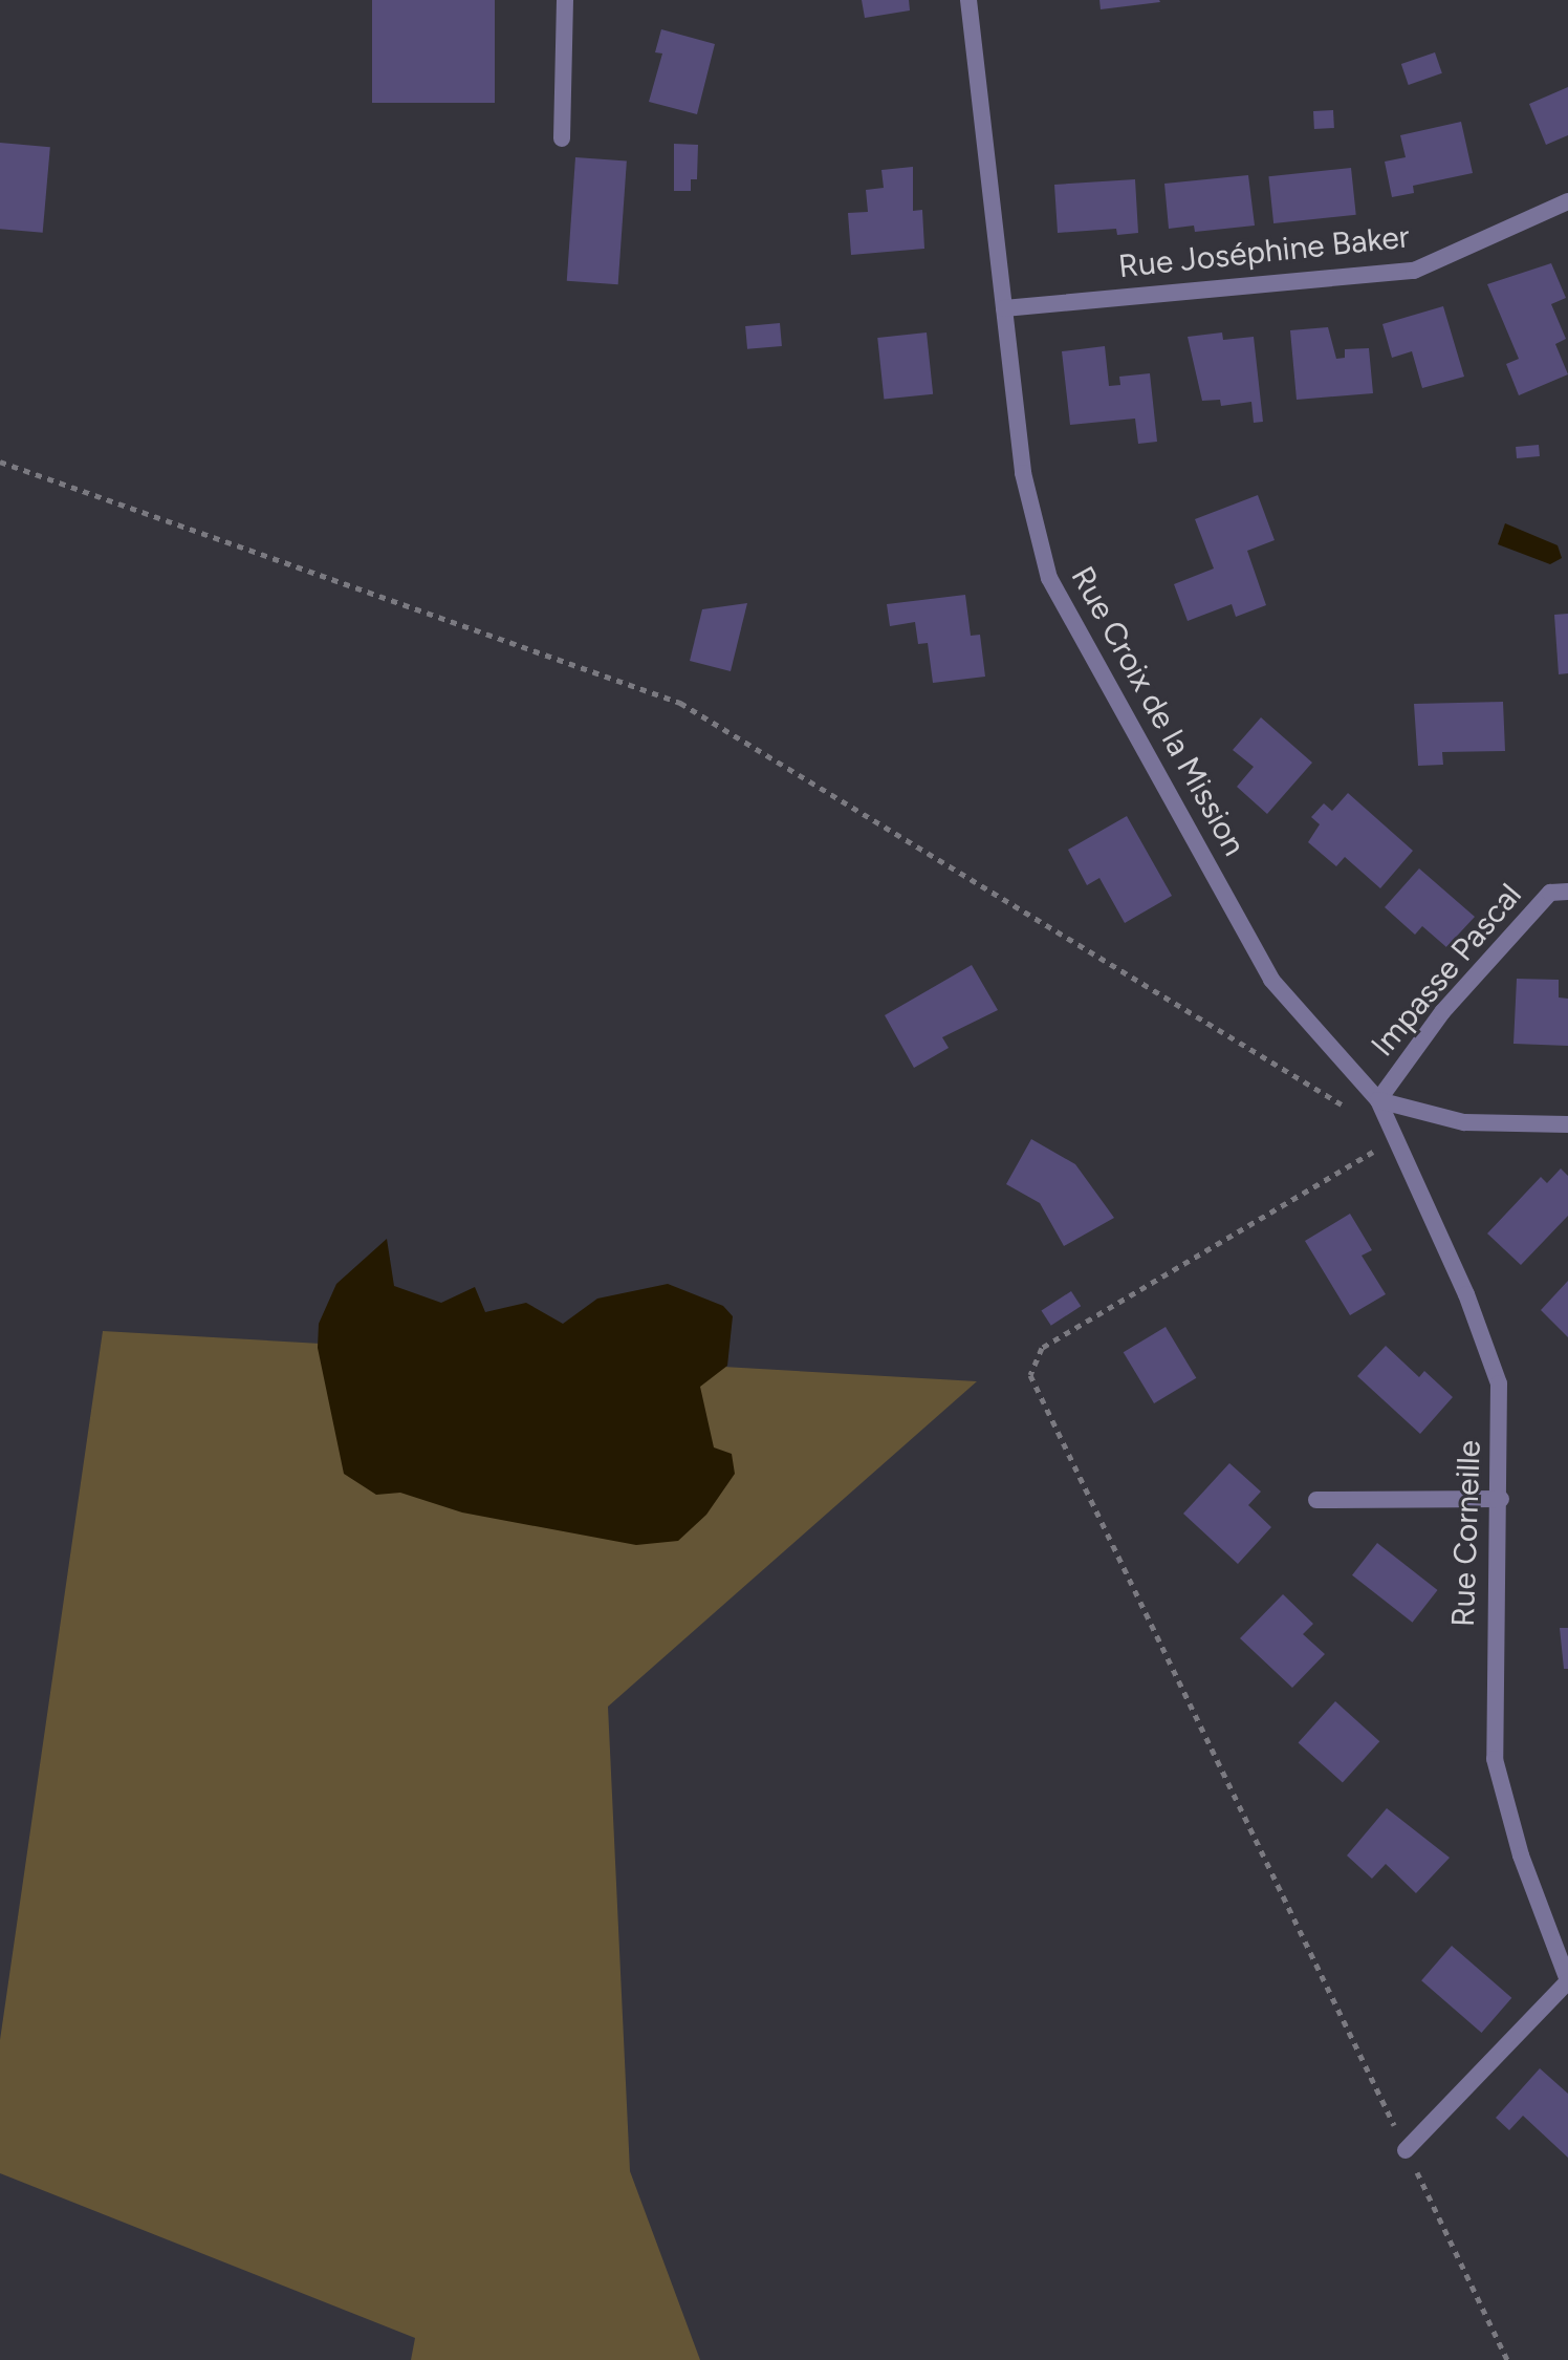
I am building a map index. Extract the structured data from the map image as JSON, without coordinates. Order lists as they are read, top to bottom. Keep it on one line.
{"streets":{"street":["Rue Joséphine Baker","Rue Croix de la Mission","Impasse Pascal","Rue Corneille"]},"crossings":[["Rue Joséphine Baker","Rue Croix de la Mission"],["Rue Croix de la Mission","Impasse Pascal"],["Rue Croix de la Mission","Rue Corneille"],["Impasse Pascal","Rue Corneille"]]}
